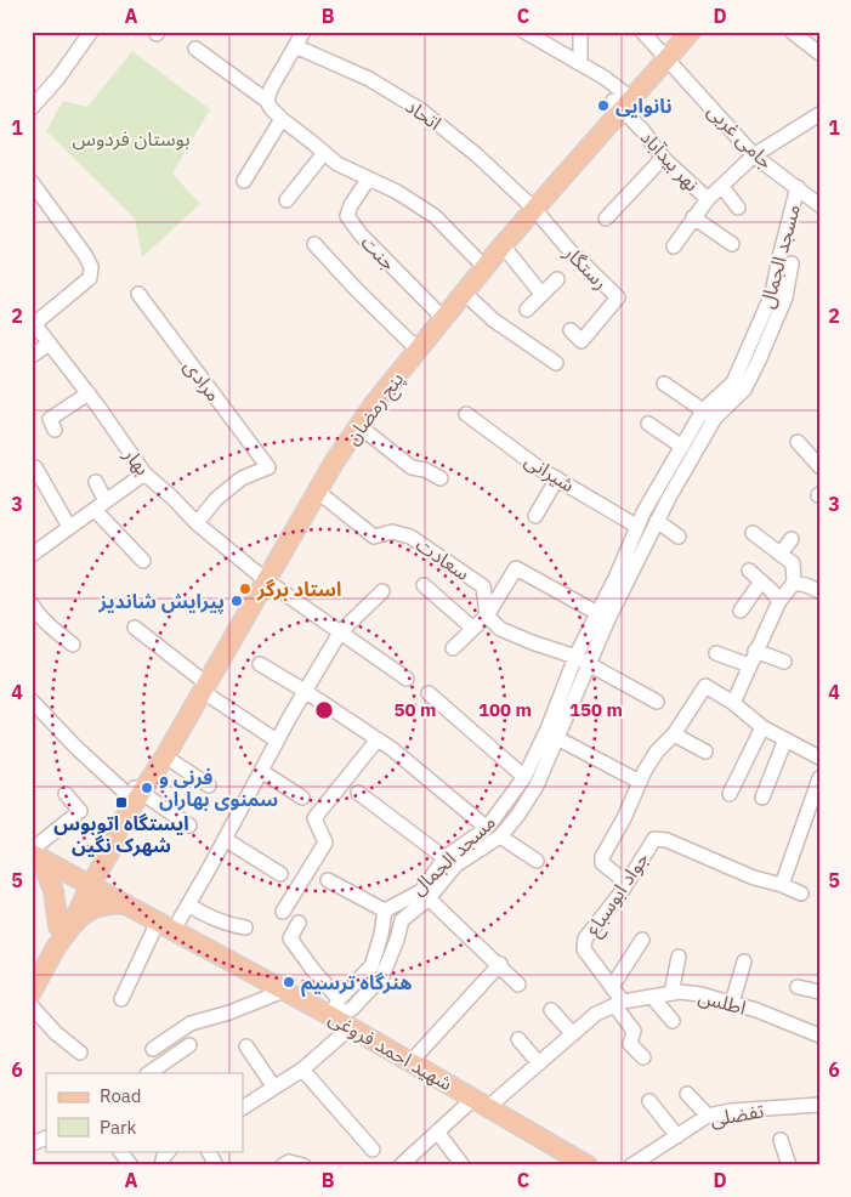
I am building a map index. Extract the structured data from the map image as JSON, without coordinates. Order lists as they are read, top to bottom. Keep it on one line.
{"streets":{"main road":["پنج رمضان","شهید احمد فروغی"],"street":["اتحاد","جامی غربی","نهر بیدآباد","جنت","مسجد الجمال","رستگار","مرادی","بهار","شیرانی","سعادت","جواد ابوسباع","اطلس","تفضلی"]},"crossings":[["اتحاد","رستگار"],["اتحاد","پنج رمضان"],["جامی غربی","نهر بیدآباد"],["جامی غربی","مسجد الجمال"],["جامی غربی","پنج رمضان"],["نهر بیدآباد","پنج رمضان"],["جنت","پنج رمضان"],["مسجد الجمال","شیرانی"],["مسجد الجمال","شهید احمد فروغی"],["رستگار","پنج رمضان"],["مرادی","بهار"],["پنج رمضان","بهار"],["پنج رمضان","سعادت"],["پنج رمضان","شهید احمد فروغی"],["جواد ابوسباع","اطلس"]],"parks":["بوستان فردوس"],"places":{"other":["نانوایی","استاد برگر","پیرایش شاندیز","فرنی و سمنوی بهاران","هنرگاه ترسیم"],"transit":["ایستگاه اتوبوس شهرک نگین"]},"legend":["Road","Park"],"grid":{"columns":["A","B","C","D"],"rows":["1","2","3","4","5","6"]},"rings":["50 m","100 m","150 m"]}
